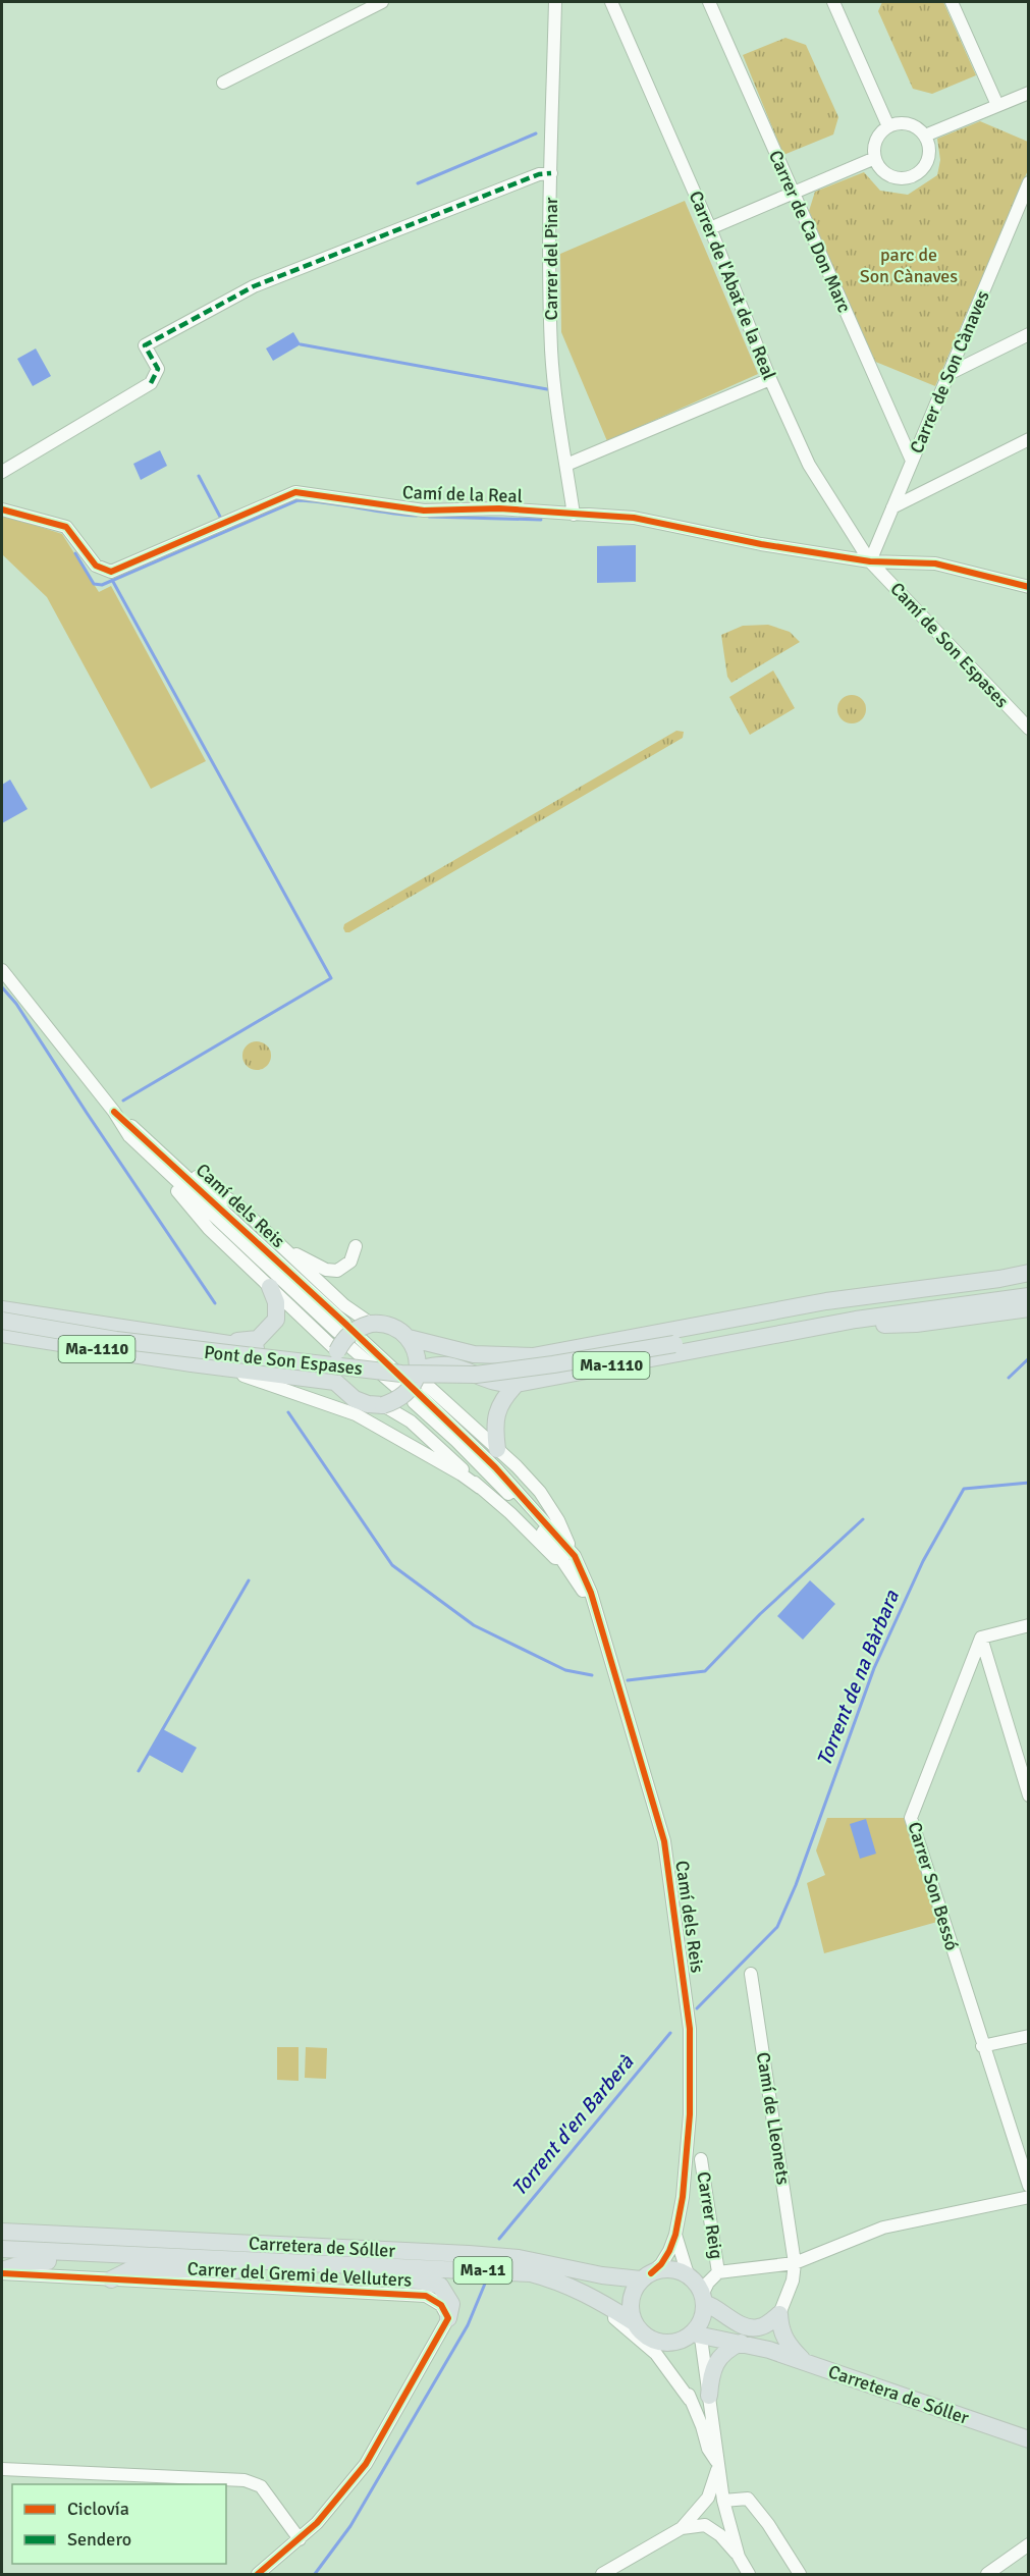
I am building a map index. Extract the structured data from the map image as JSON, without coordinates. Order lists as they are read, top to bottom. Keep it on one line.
{"streets":{"main road":["Ma-1110","Pont de Son Espases","Carretera de Sóller","Ma-11"],"street":["Carrer de Ca Don Marc","Carrer del Pinar","Carrer de l'Abat de la Real","Carrer de Son Cànaves","Camí de la Real","Camí de Son Espases","Camí dels Reis","Carrer Son Bessó","Camí de Lleonets","Carrer Reig","Carrer del Gremi de Velluters"]},"crossings":[["Carrer de Ca Don Marc","Carrer de Son Cànaves"],["Carrer del Pinar","Camí de la Real"],["Carrer de l'Abat de la Real","Carrer de Son Cànaves"],["Carrer de l'Abat de la Real","Camí de la Real"],["Carrer de l'Abat de la Real","Camí de Son Espases"],["Carrer de Son Cànaves","Camí de la Real"],["Carrer de Son Cànaves","Camí de Son Espases"],["Camí de la Real","Camí de Son Espases"],["Ma-1110","Pont de Son Espases"],["Carretera de Sóller","Ma-11"]],"water":["Torrent de na Bàrbara","Torrent d'en Barberà"],"parks":["parc de Son Cànaves"],"legend":["Ciclovía","Sendero"]}
